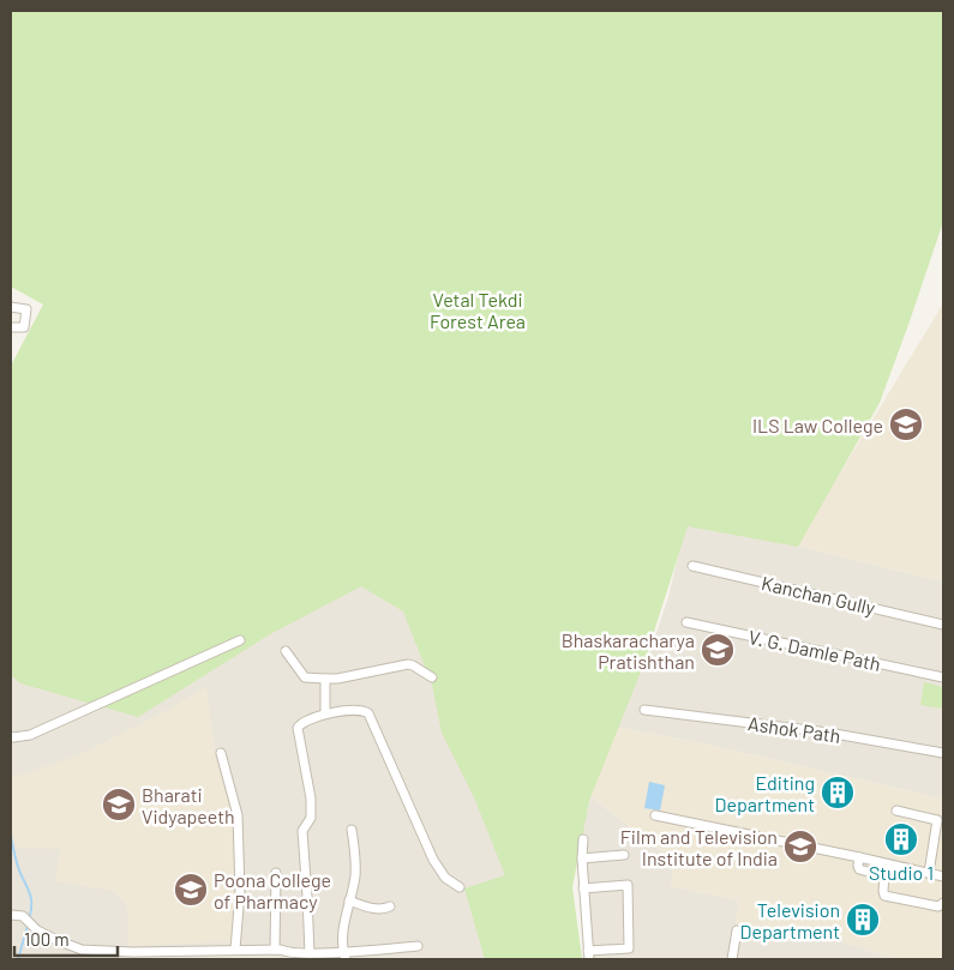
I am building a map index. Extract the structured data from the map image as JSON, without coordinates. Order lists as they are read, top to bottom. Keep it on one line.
{"streets":{"street":["Kanchan Gully","V. G. Damle Path","Ashok Path"]},"parks":["Vetal Tekdi Forest Area"],"places":{"school or university":["ILS Law College","Bhaskaracharya Pratishthan","Bharati Vidyapeeth","Film and Television Institute of India","Poona College of Pharmacy"],"building":["Editing Department","Studio 1","Television Department"]},"scale_bar":"100 m"}
